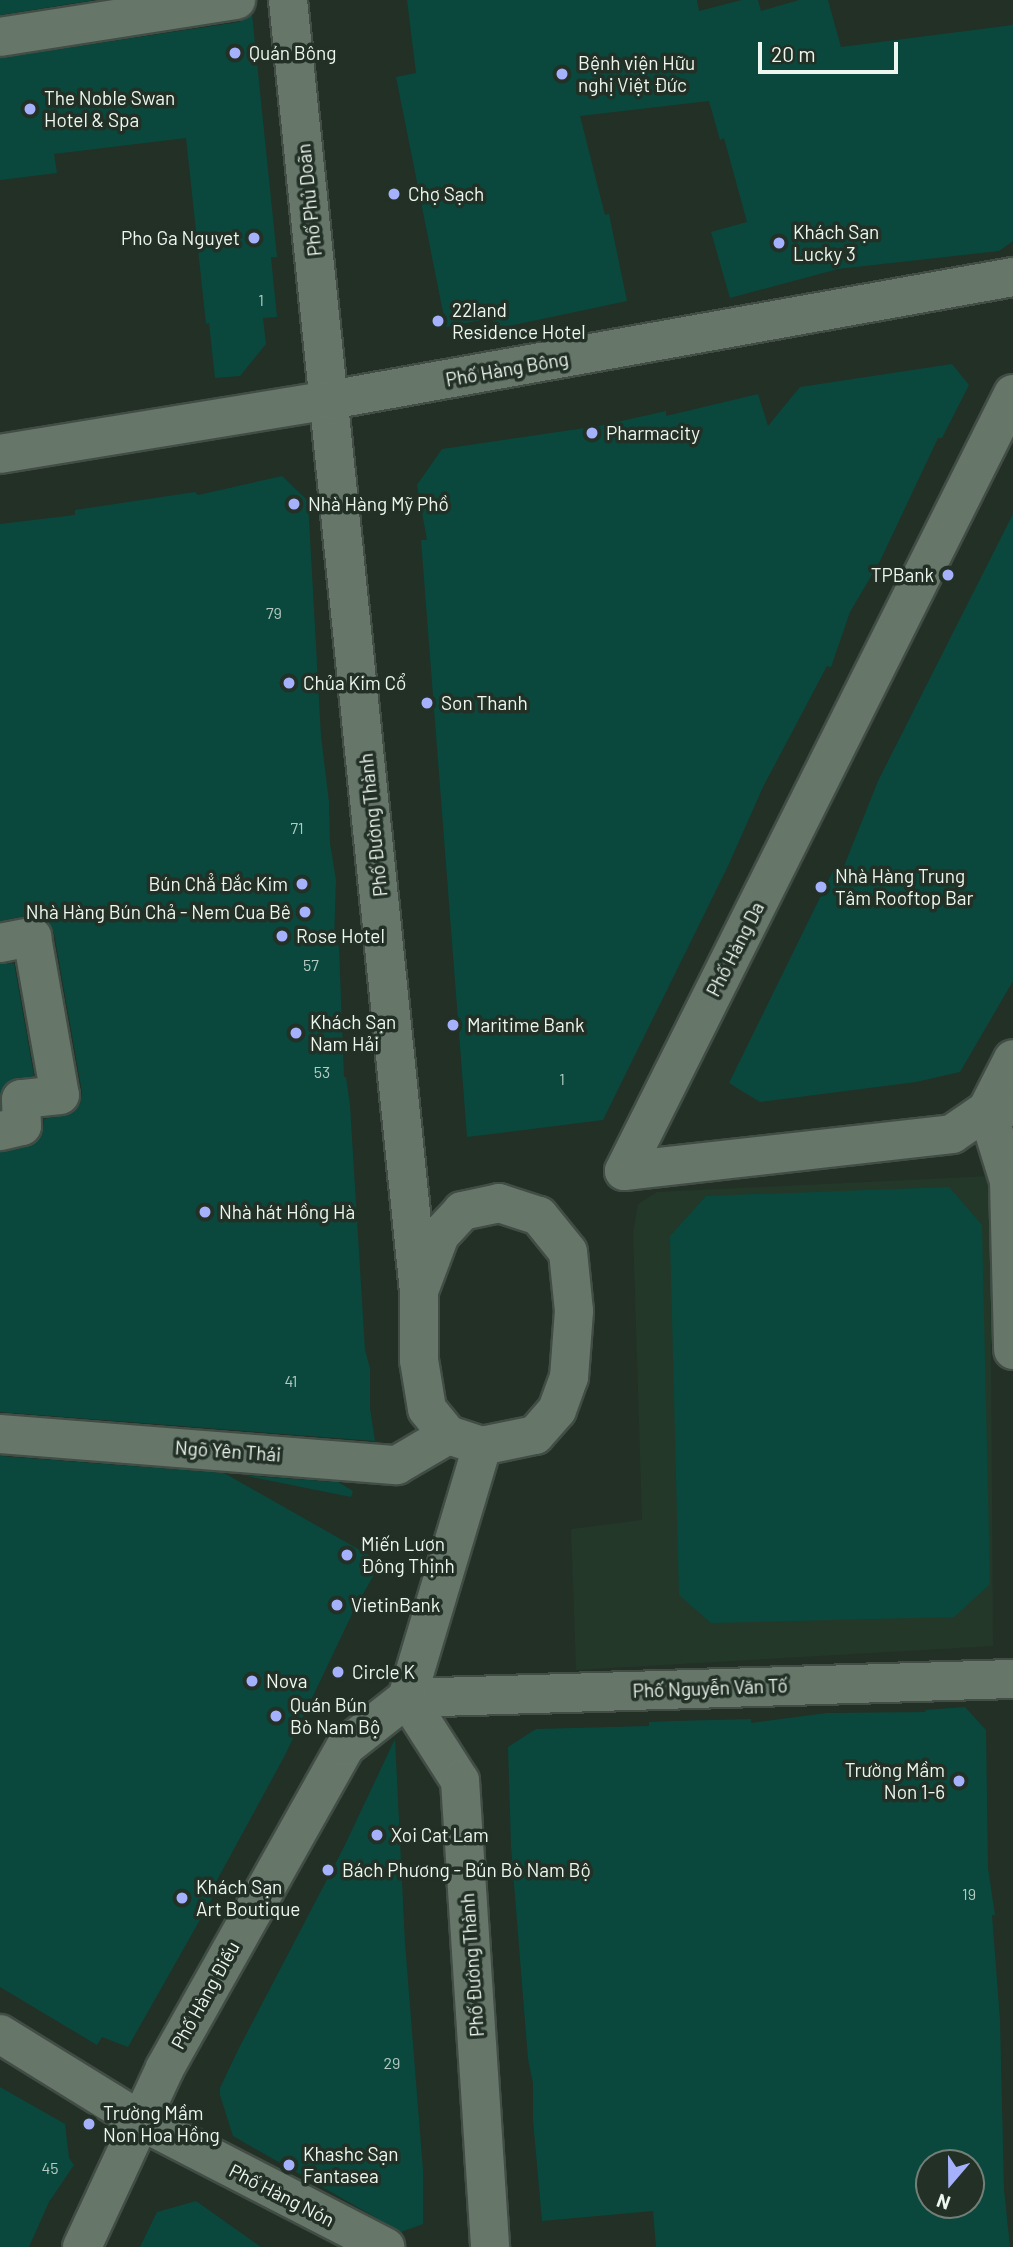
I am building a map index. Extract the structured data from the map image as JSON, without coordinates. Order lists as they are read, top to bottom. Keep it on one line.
{"streets":{"street":["Phố Phủ Doãn","Phố Hàng Bông","Phố Đường Thành","Phố Hàng Da","Ngõ Yên Thái","Phố Nguyễn Văn Tố","Phố Hàng Điếu","Phố Hàng Nón"]},"crossings":[["Phố Phủ Doãn","Phố Hàng Bông"],["Phố Phủ Doãn","Phố Đường Thành"],["Phố Hàng Bông","Phố Đường Thành"],["Phố Đường Thành","Ngõ Yên Thái"],["Phố Đường Thành","Phố Nguyễn Văn Tố"],["Phố Đường Thành","Phố Hàng Điếu"],["Phố Nguyễn Văn Tố","Phố Hàng Điếu"],["Phố Hàng Điếu","Phố Hàng Nón"]],"places":["Quán Bông","Bệnh viện Hữu nghị Việt Đức","The Noble Swan Hotel & Spa","Chợ Sạch","Pho Ga Nguyet","Khách Sạn Lucky 3","22land Residence Hotel","Pharmacity","Nhà Hàng Mỹ Phồ","TPBank","Chủa Kim Cổ","Son Thanh","Bún Chẳ Đắc Kim","Nhà Hàng Trung Tâm Rooftop Bar","Nhà Hàng Bún Chả - Nem Cua Bê","Rose Hotel","Maritime Bank","Khách Sạn Nam Hải","Nhà hát Hồng Hà","Miến Lươn Đông Thịnh","VietinBank","Circle K","Nova","Quán Bún Bò Nam Bộ","Trường Mầm Non 1-6","Xoi Cat Lam","Bách Phương - Bún Bò Nam Bộ","Khách Sạn Art Boutique","Trường Mầm Non Hoa Hồng","Khashc Sạn Fantasea"],"house_numbers":["1","79","71","57","53","1","41","19","29","45"],"scale_bar":"20 m","north":"bottom"}
